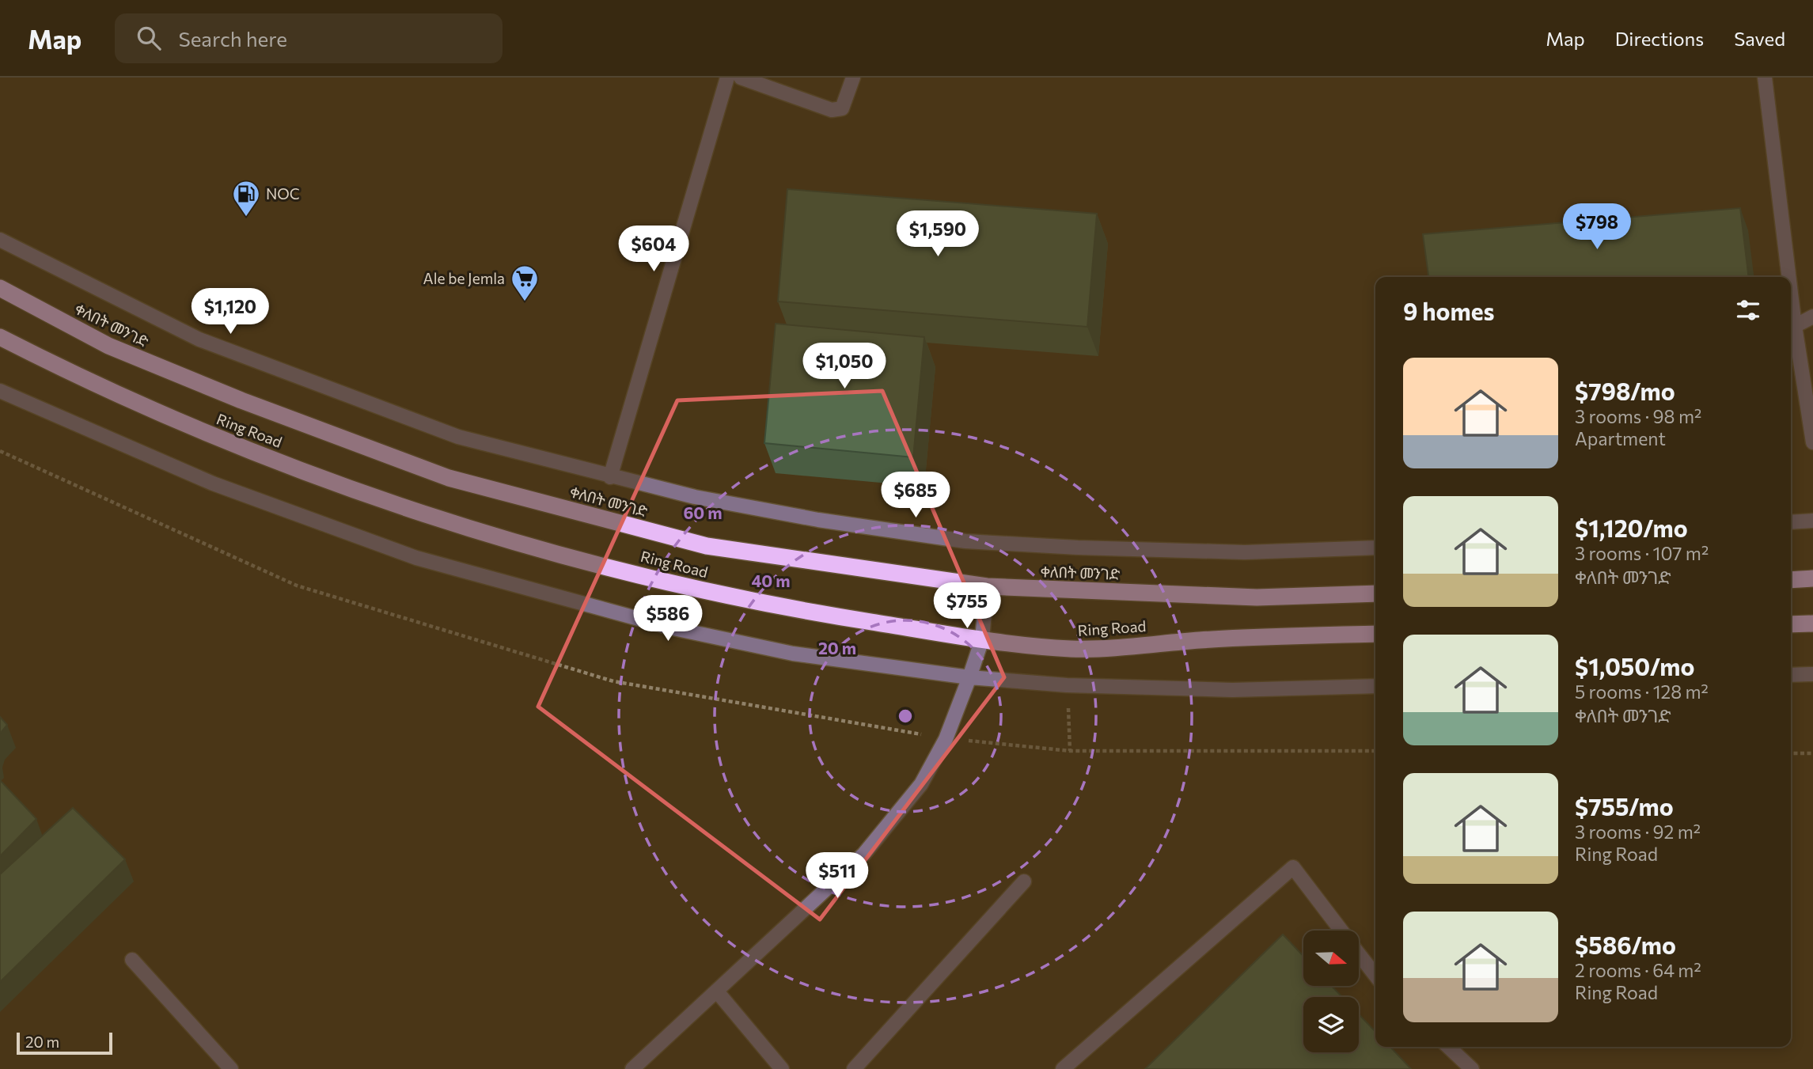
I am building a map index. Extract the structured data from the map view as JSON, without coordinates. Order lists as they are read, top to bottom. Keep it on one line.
{"streets":{"highway":["ቀለበት መንገድ","Ring Road"]},"places":{"fuel station":["NOC"],"supermarket":["Ale be Jemla"]},"scale_bar":"20 m","north":"right","page":{"header":"Map","search":"Search here","nav":["Map","Directions","Saved"],"price":["$798","$1,590","$604","$1,120","$1,050","$685","$755","$586","$511"],"heading":"9 homes","list":[{"name":"$798/mo","note":"3 rooms · 98 m² · Apartment"},{"name":"$1,120/mo","note":"3 rooms · 107 m² · ቀለበት መንገድ"},{"name":"$1,050/mo","note":"5 rooms · 128 m² · ቀለበት መንገድ"},{"name":"$755/mo","note":"3 rooms · 92 m² · Ring Road"},{"name":"$586/mo","note":"2 rooms · 64 m² · Ring Road"}],"scale":"20 m"},"rings":["60 m","40 m","20 m"]}
